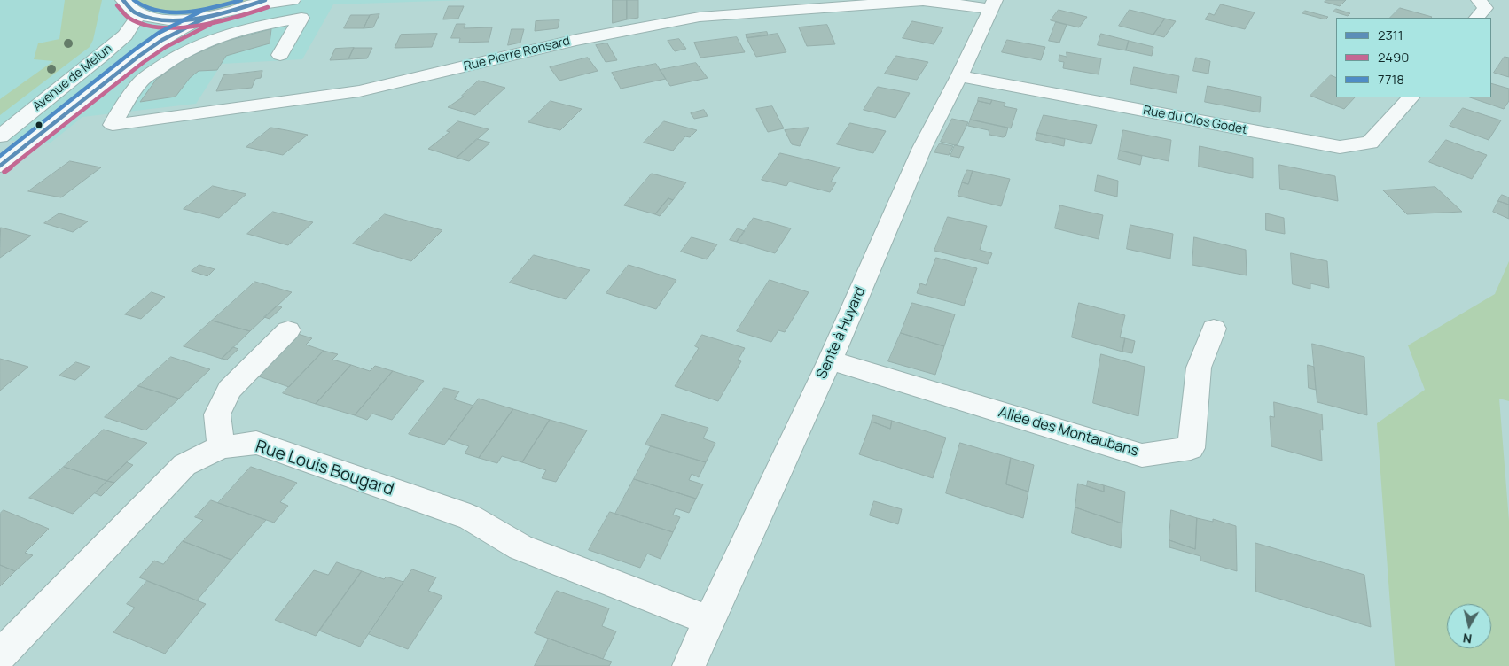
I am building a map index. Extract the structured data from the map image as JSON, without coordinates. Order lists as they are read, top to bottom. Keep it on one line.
{"streets":{"street":["Rue Pierre Ronsard","Avenue de Melun","Rue du Clos Godet","Sente à Huyard","Allée des Montaubans","Rue Louis Bougard"]},"crossings":[["Rue Pierre Ronsard","Sente à Huyard"],["Rue du Clos Godet","Sente à Huyard"],["Sente à Huyard","Allée des Montaubans"],["Sente à Huyard","Rue Louis Bougard"]],"lines":["transit line 2311","transit line 7718","transit line 2490"],"legend":["2311","2490","7718"],"north":"bottom"}
